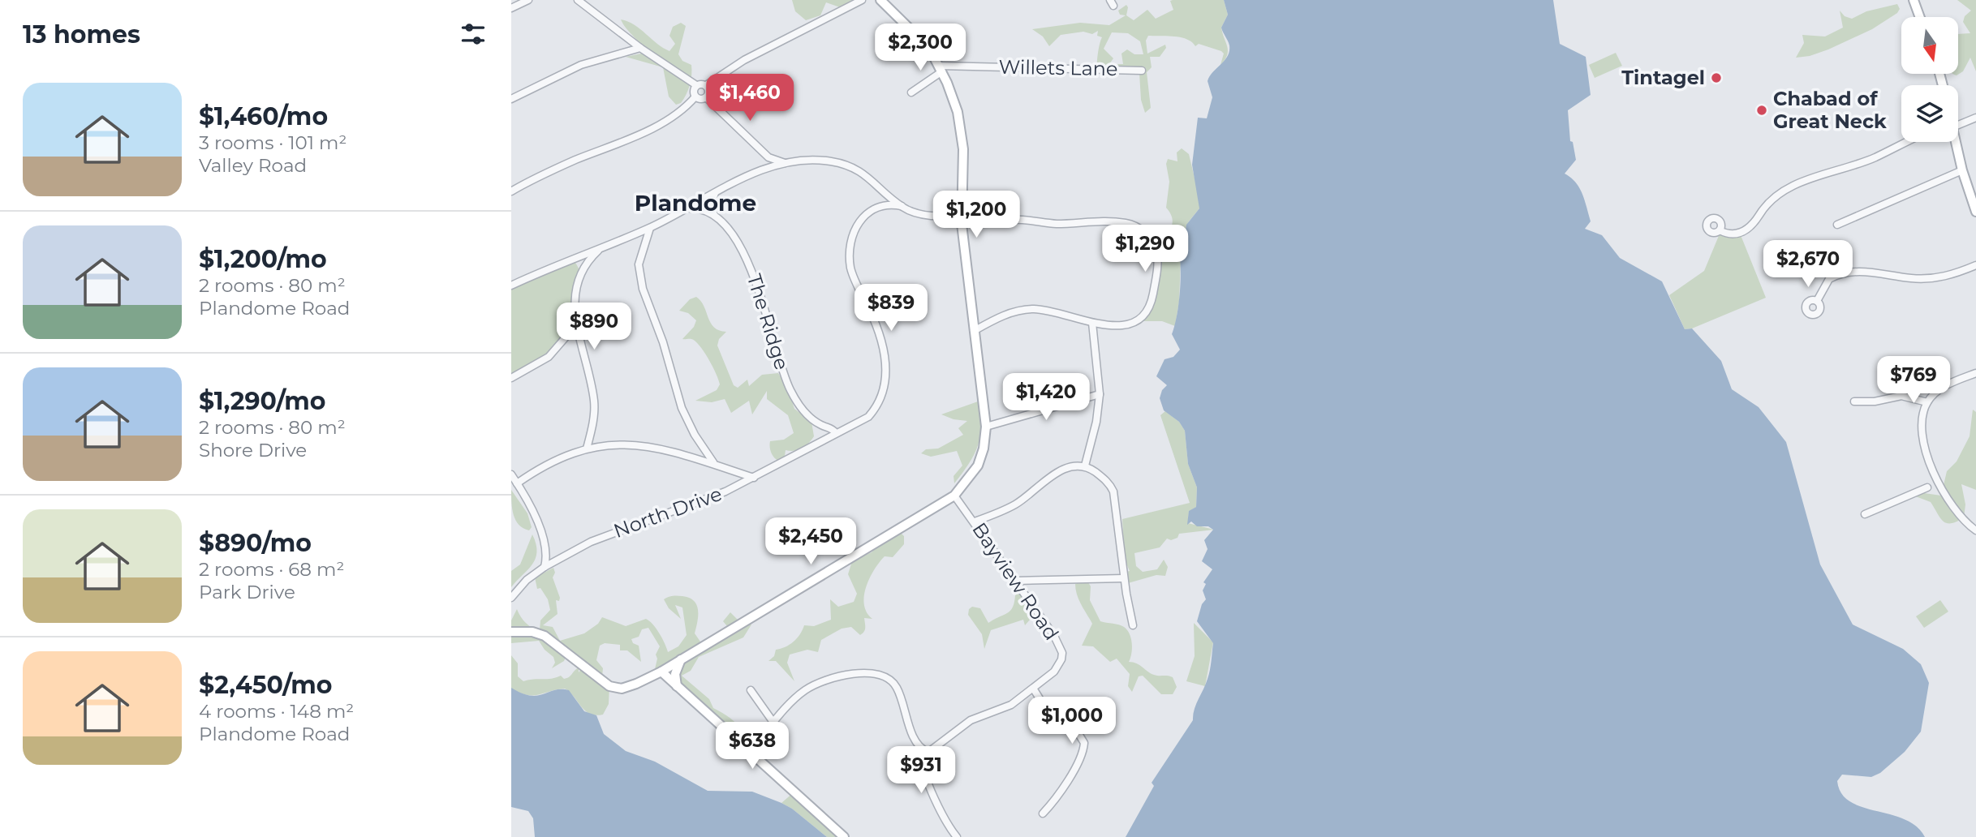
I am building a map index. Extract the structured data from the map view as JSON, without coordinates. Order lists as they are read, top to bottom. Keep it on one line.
{"streets":{"street":["Willets Lane","The Ridge","North Drive","Bayview Road"]},"crossings":[["The Ridge","North Drive"]],"districts":["Plandome"],"places":["Tintagel","Chabad of Great Neck"],"north":"bottom","page":{"heading":"13 homes","price":["$2,300","$1,460","$1,200","$1,290","$2,670","$839","$890","$769","$1,420","$2,450","$1,000","$638","$931"],"list":[{"name":"$1,460/mo","note":"3 rooms · 101 m² · Valley Road"},{"name":"$1,200/mo","note":"2 rooms · 80 m² · Plandome Road"},{"name":"$1,290/mo","note":"2 rooms · 80 m² · Shore Drive"},{"name":"$890/mo","note":"2 rooms · 68 m² · Park Drive"},{"name":"$2,450/mo","note":"4 rooms · 148 m² · Plandome Road"}]}}
